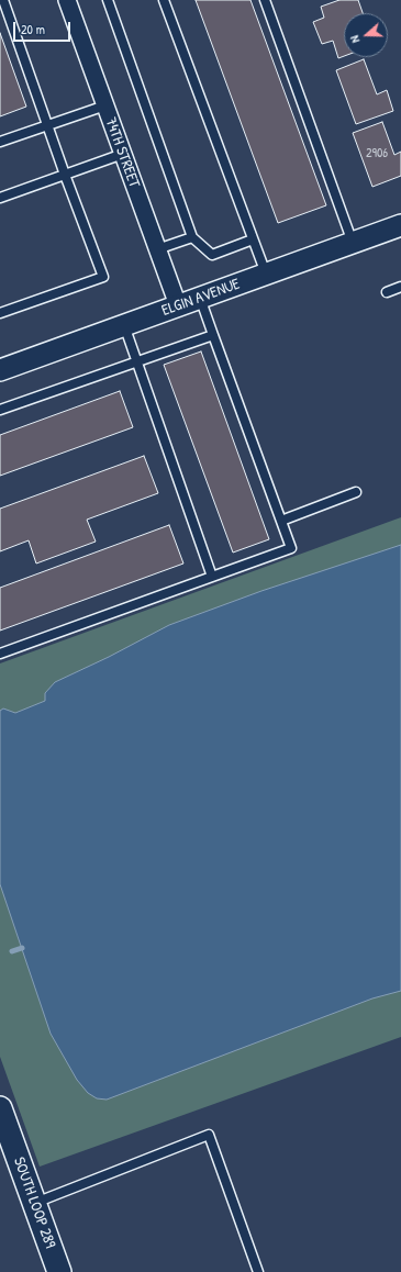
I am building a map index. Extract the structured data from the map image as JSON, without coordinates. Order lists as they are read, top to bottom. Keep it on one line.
{"streets":{"main road":["SOUTH LOOP 289"],"street":["74TH STREET","ELGIN AVENUE"]},"crossings":[["74TH STREET","ELGIN AVENUE"]],"house_numbers":["2906"],"scale_bar":"20 m","north":"left"}
